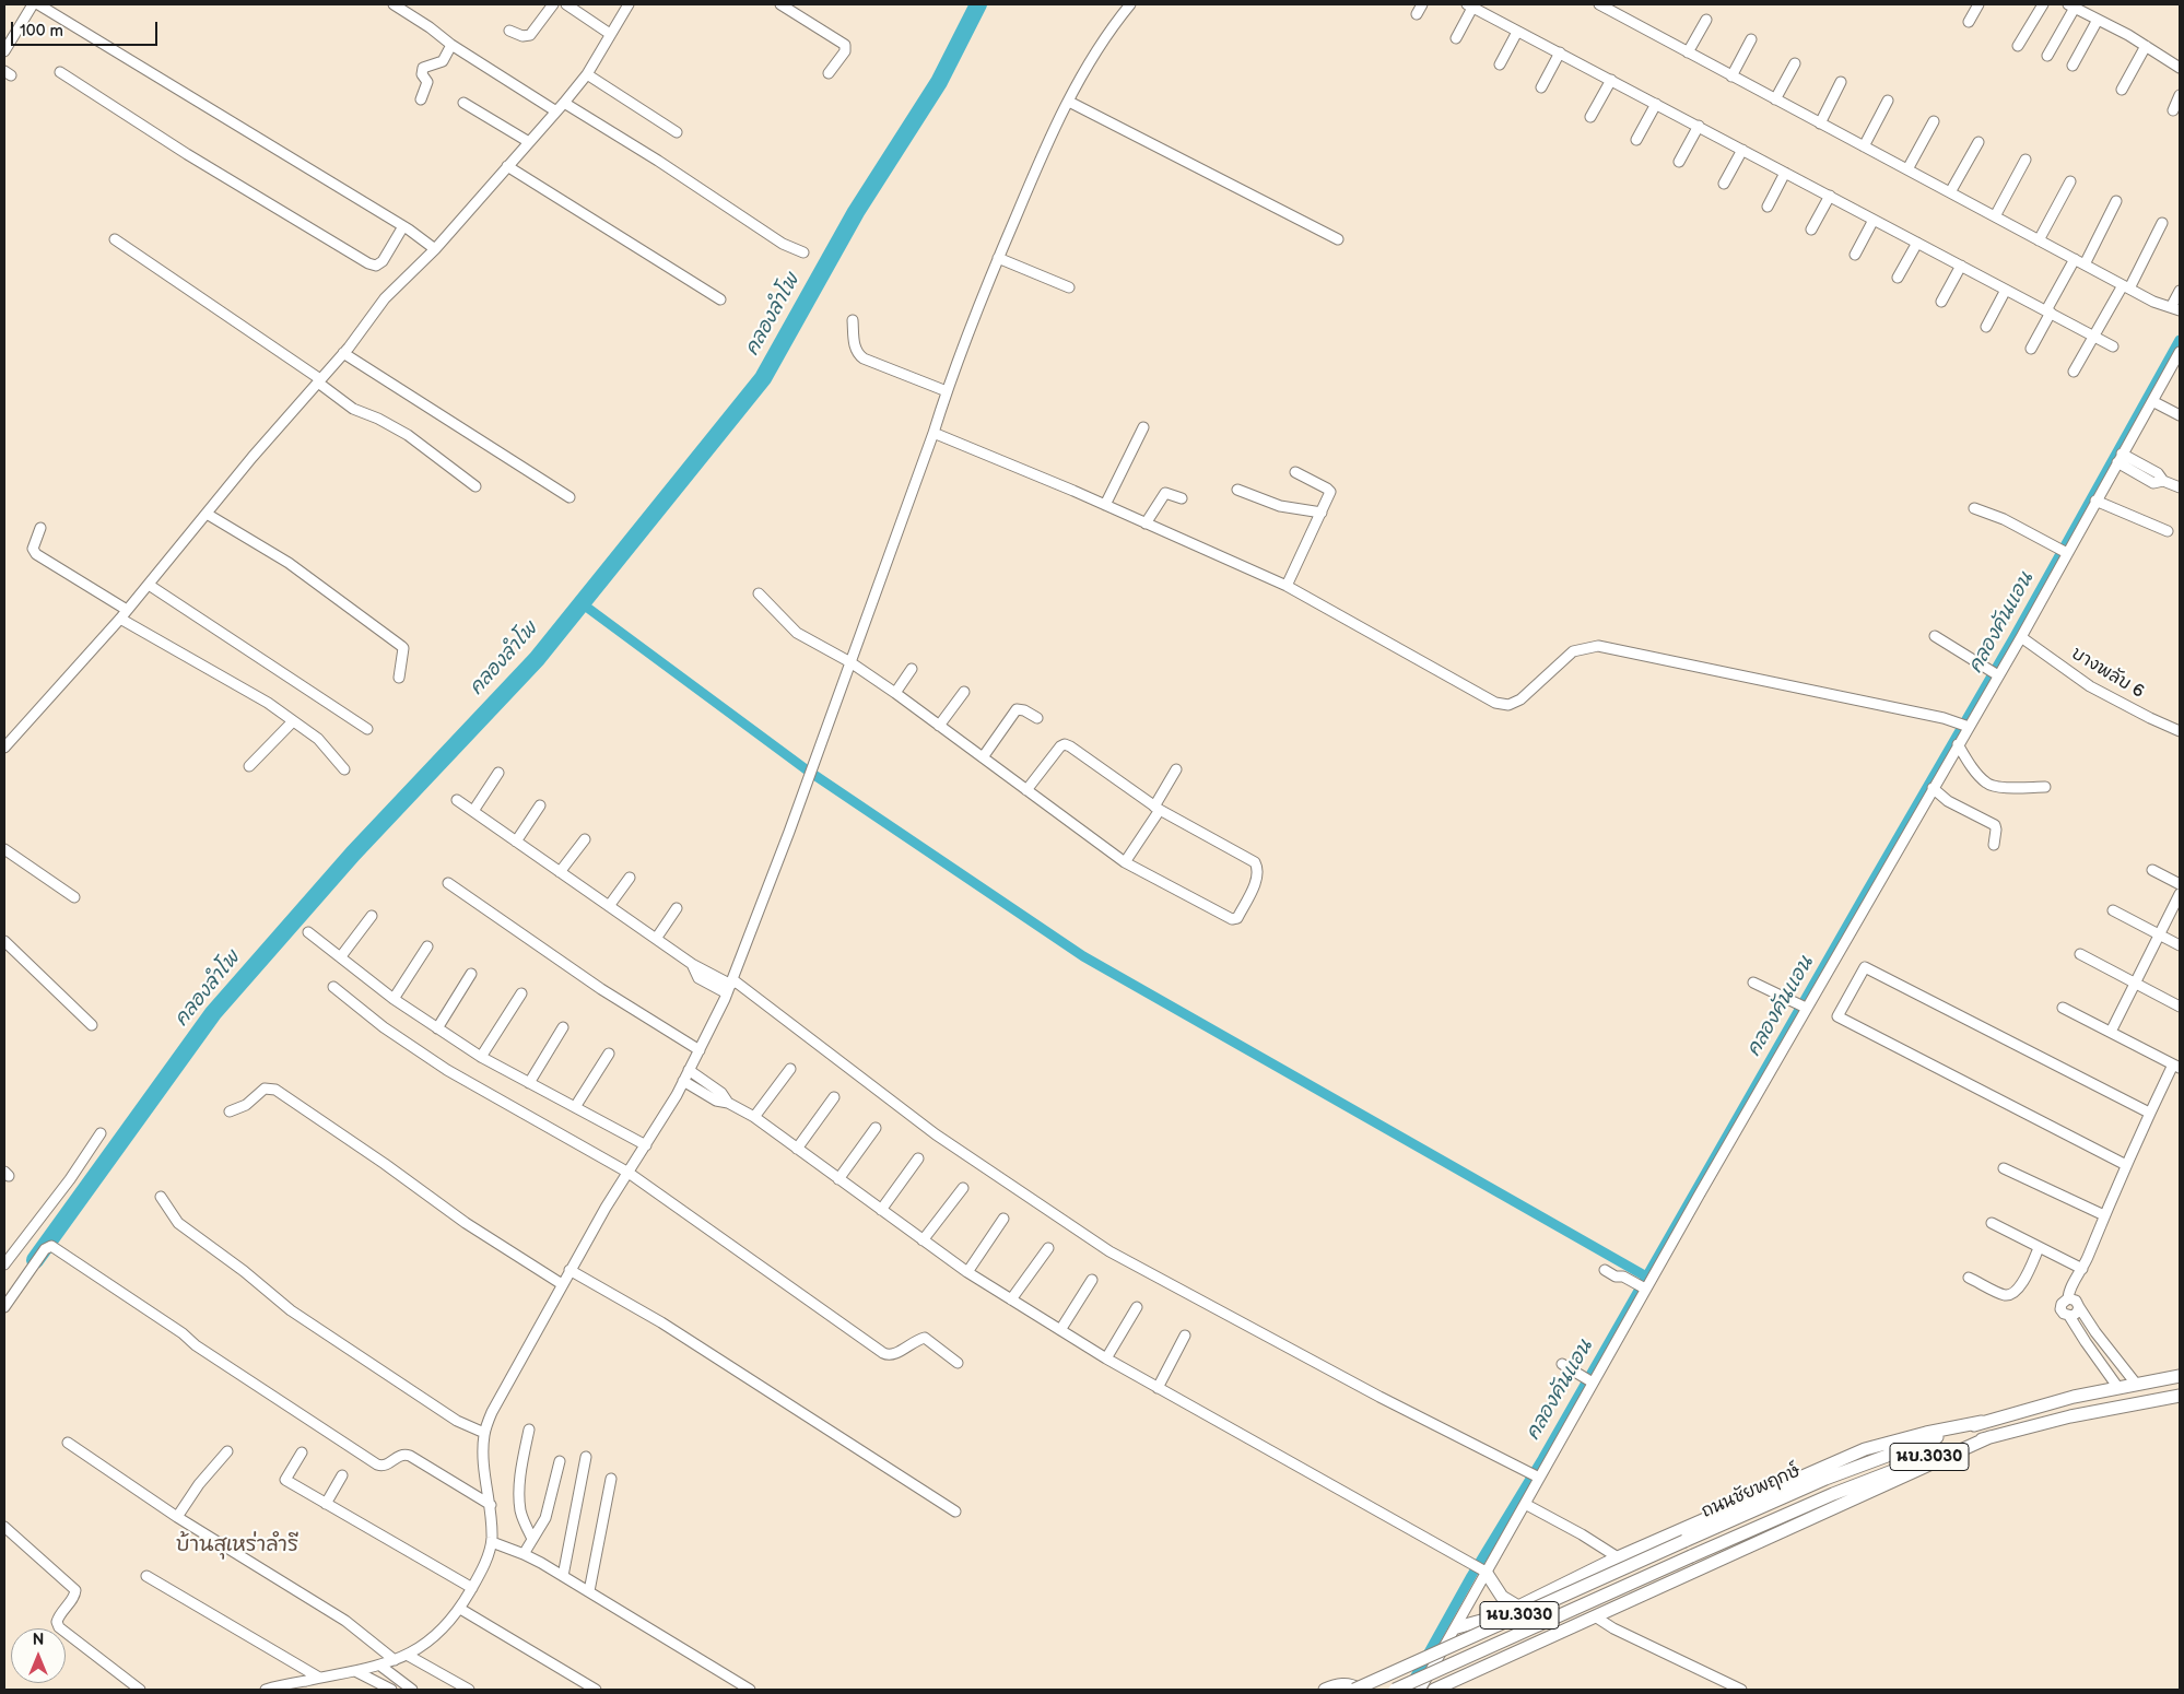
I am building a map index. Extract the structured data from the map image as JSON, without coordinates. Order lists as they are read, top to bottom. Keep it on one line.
{"streets":{"main road":["นบ.3030","ถนนชัยพฤกษ์"],"street":["บางพลับ 6"]},"districts":["บ้านสุเหร่าลำรี"],"water":["คลองลำโพ","คลองคันแอน"],"scale_bar":"100 m","north":"top"}
